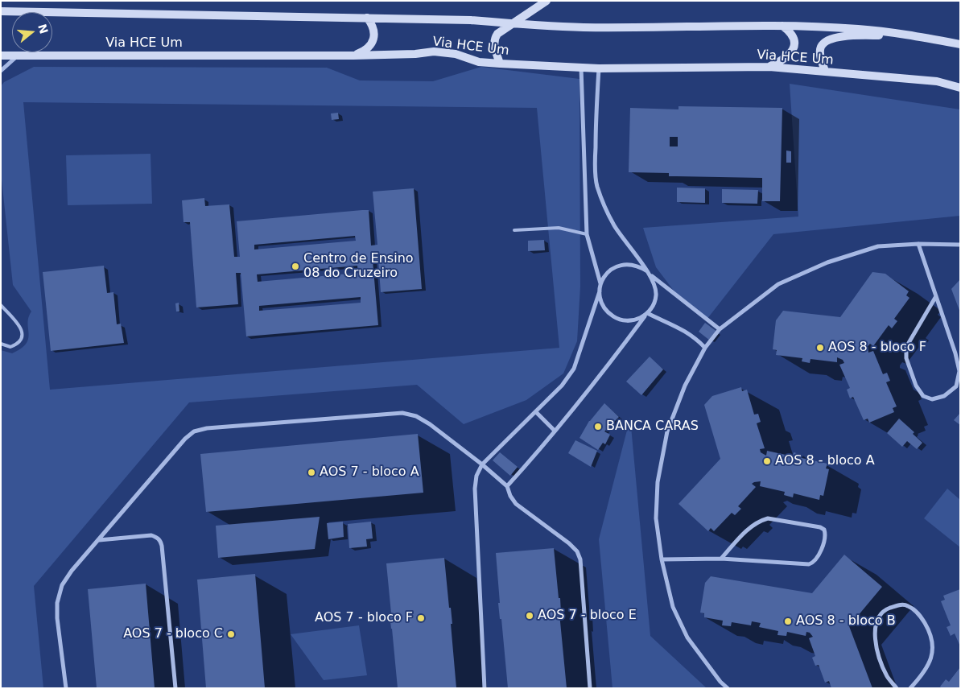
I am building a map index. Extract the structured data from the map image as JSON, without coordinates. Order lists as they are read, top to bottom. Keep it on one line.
{"streets":{"main road":["Via HCE Um"]},"places":["Centro de Ensino 08 do Cruzeiro","AOS 8 - bloco F","BANCA CARAS","AOS 8 - bloco A","AOS 7 - bloco A","AOS 7 - bloco E","AOS 7 - bloco F","AOS 8 - bloco B","AOS 7 - bloco C"],"north":"right"}
